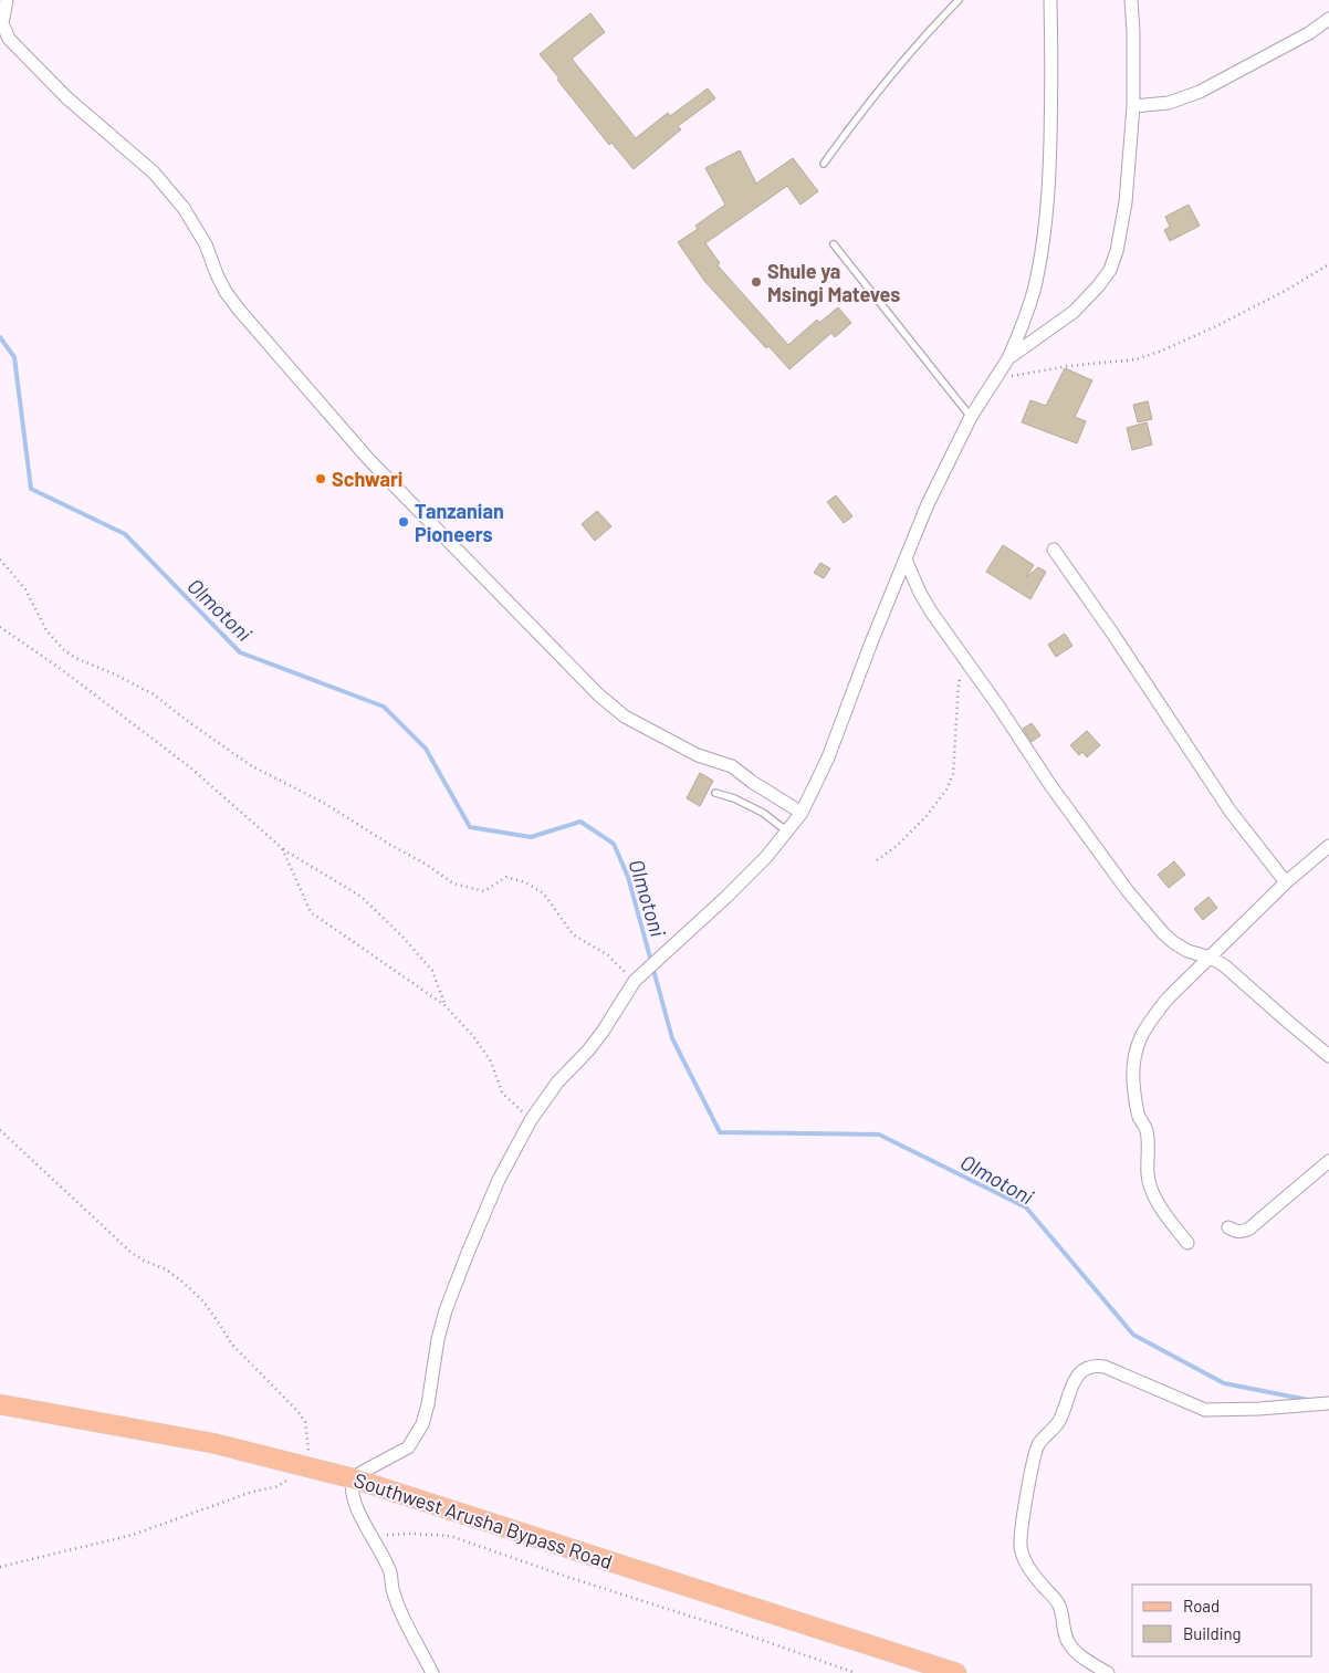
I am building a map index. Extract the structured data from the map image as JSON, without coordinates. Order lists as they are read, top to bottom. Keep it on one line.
{"streets":{"main road":["Southwest Arusha Bypass Road"]},"water":["Olmotoni"],"places":["Shule ya Msingi Mateves","Schwari","Tanzanian Pioneers"],"legend":["Road","Building"]}
